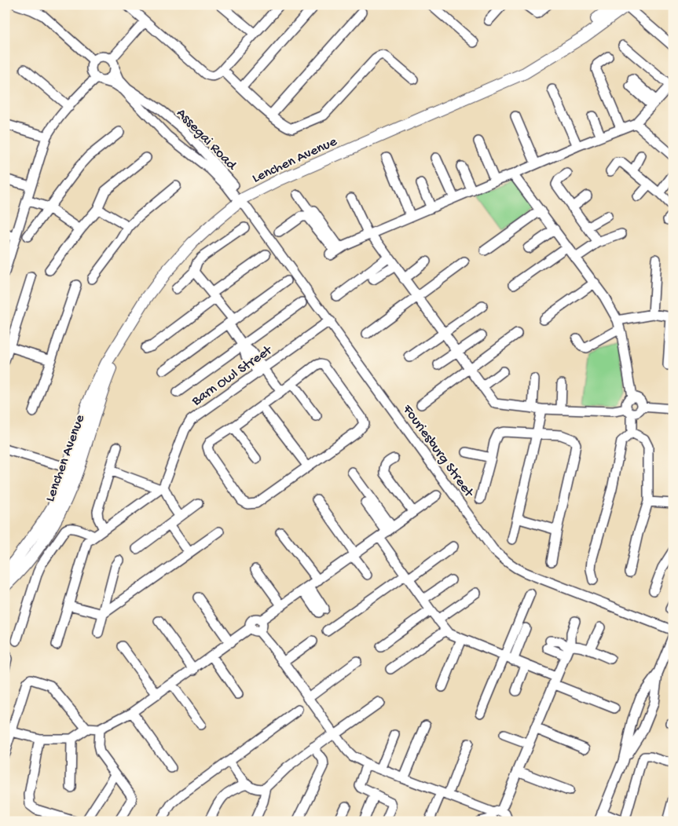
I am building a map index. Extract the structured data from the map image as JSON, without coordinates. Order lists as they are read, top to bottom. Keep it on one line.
{"streets":{"main road":["Lenchen Avenue"],"street":["Assegai Road","Barn Owl Street","Fouriesburg Street"]},"crossings":[["Assegai Road","Lenchen Avenue"],["Assegai Road","Fouriesburg Street"],["Lenchen Avenue","Fouriesburg Street"],["Barn Owl Street","Fouriesburg Street"]]}
